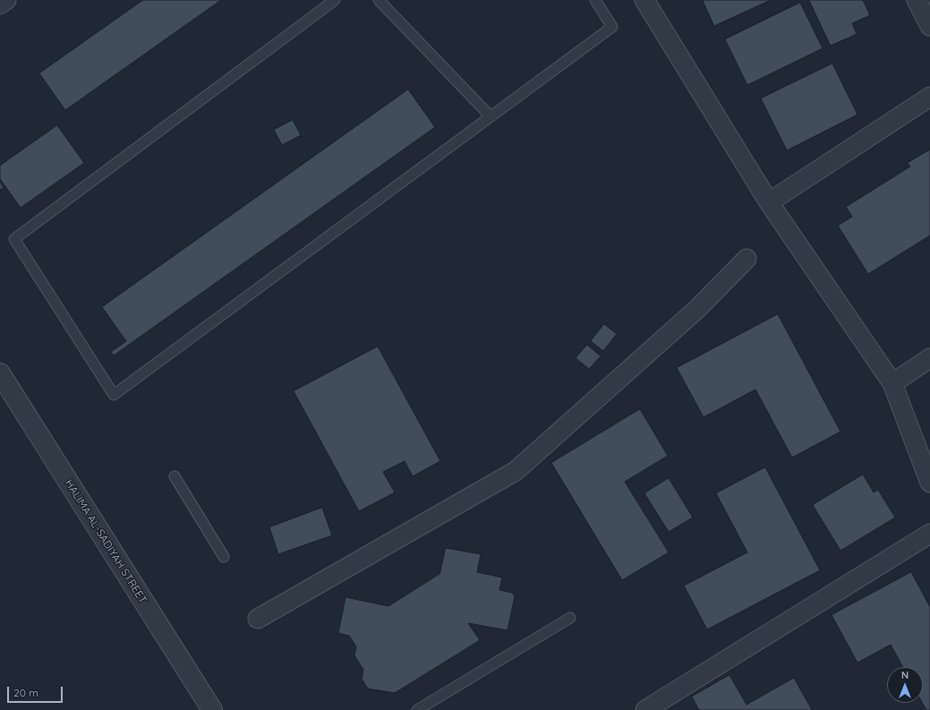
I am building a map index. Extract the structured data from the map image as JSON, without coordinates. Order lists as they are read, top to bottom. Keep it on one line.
{"streets":{"street":["HALIMA AL-SADIYAH STREET"]},"scale_bar":"20 m","north":"top"}
